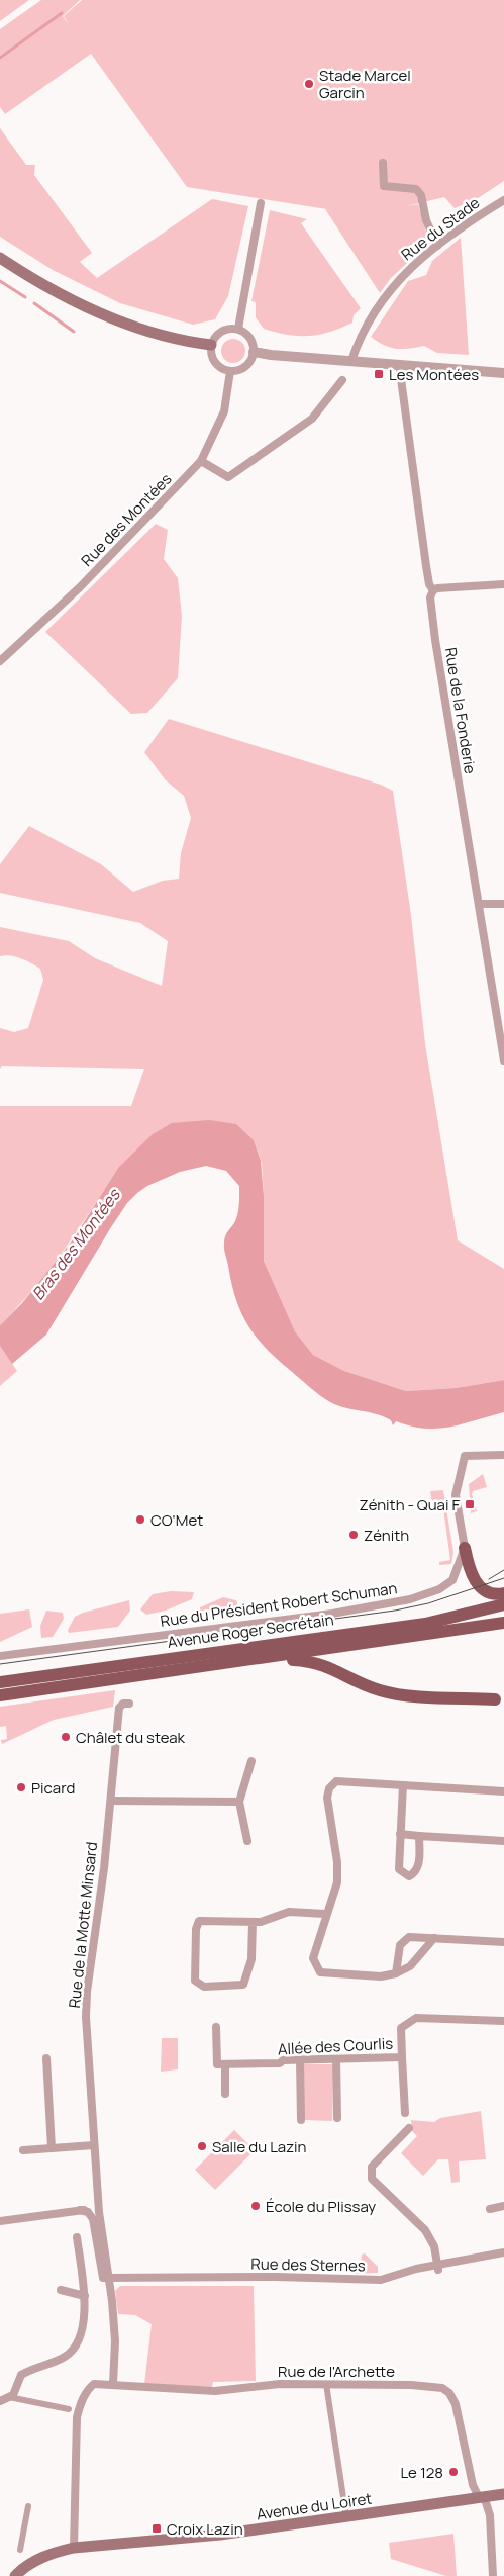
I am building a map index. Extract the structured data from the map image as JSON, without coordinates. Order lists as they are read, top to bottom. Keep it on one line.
{"streets":{"main road":["Avenue Roger Secrétain","Avenue du Loiret"],"street":["Rue du Stade","Rue des Montées","Rue de la Fonderie","Rue du Président Robert Schuman","Rue de la Motte Minsard","Allée des Courlis","Rue des Sternes","Rue de l'Archette"]},"crossings":[["Rue de la Motte Minsard","Rue des Sternes"],["Rue de la Motte Minsard","Rue de l'Archette"],["Rue de l'Archette","Avenue du Loiret"]],"water":["Bras des Montées"],"places":{"other":["Stade Marcel Garcin","CO'Met","Zénith","Châlet du steak","Picard","Salle du Lazin","École du Plissay","Le 128"],"transit":["Les Montées","Zénith - Quai F","Croix Lazin"]}}
